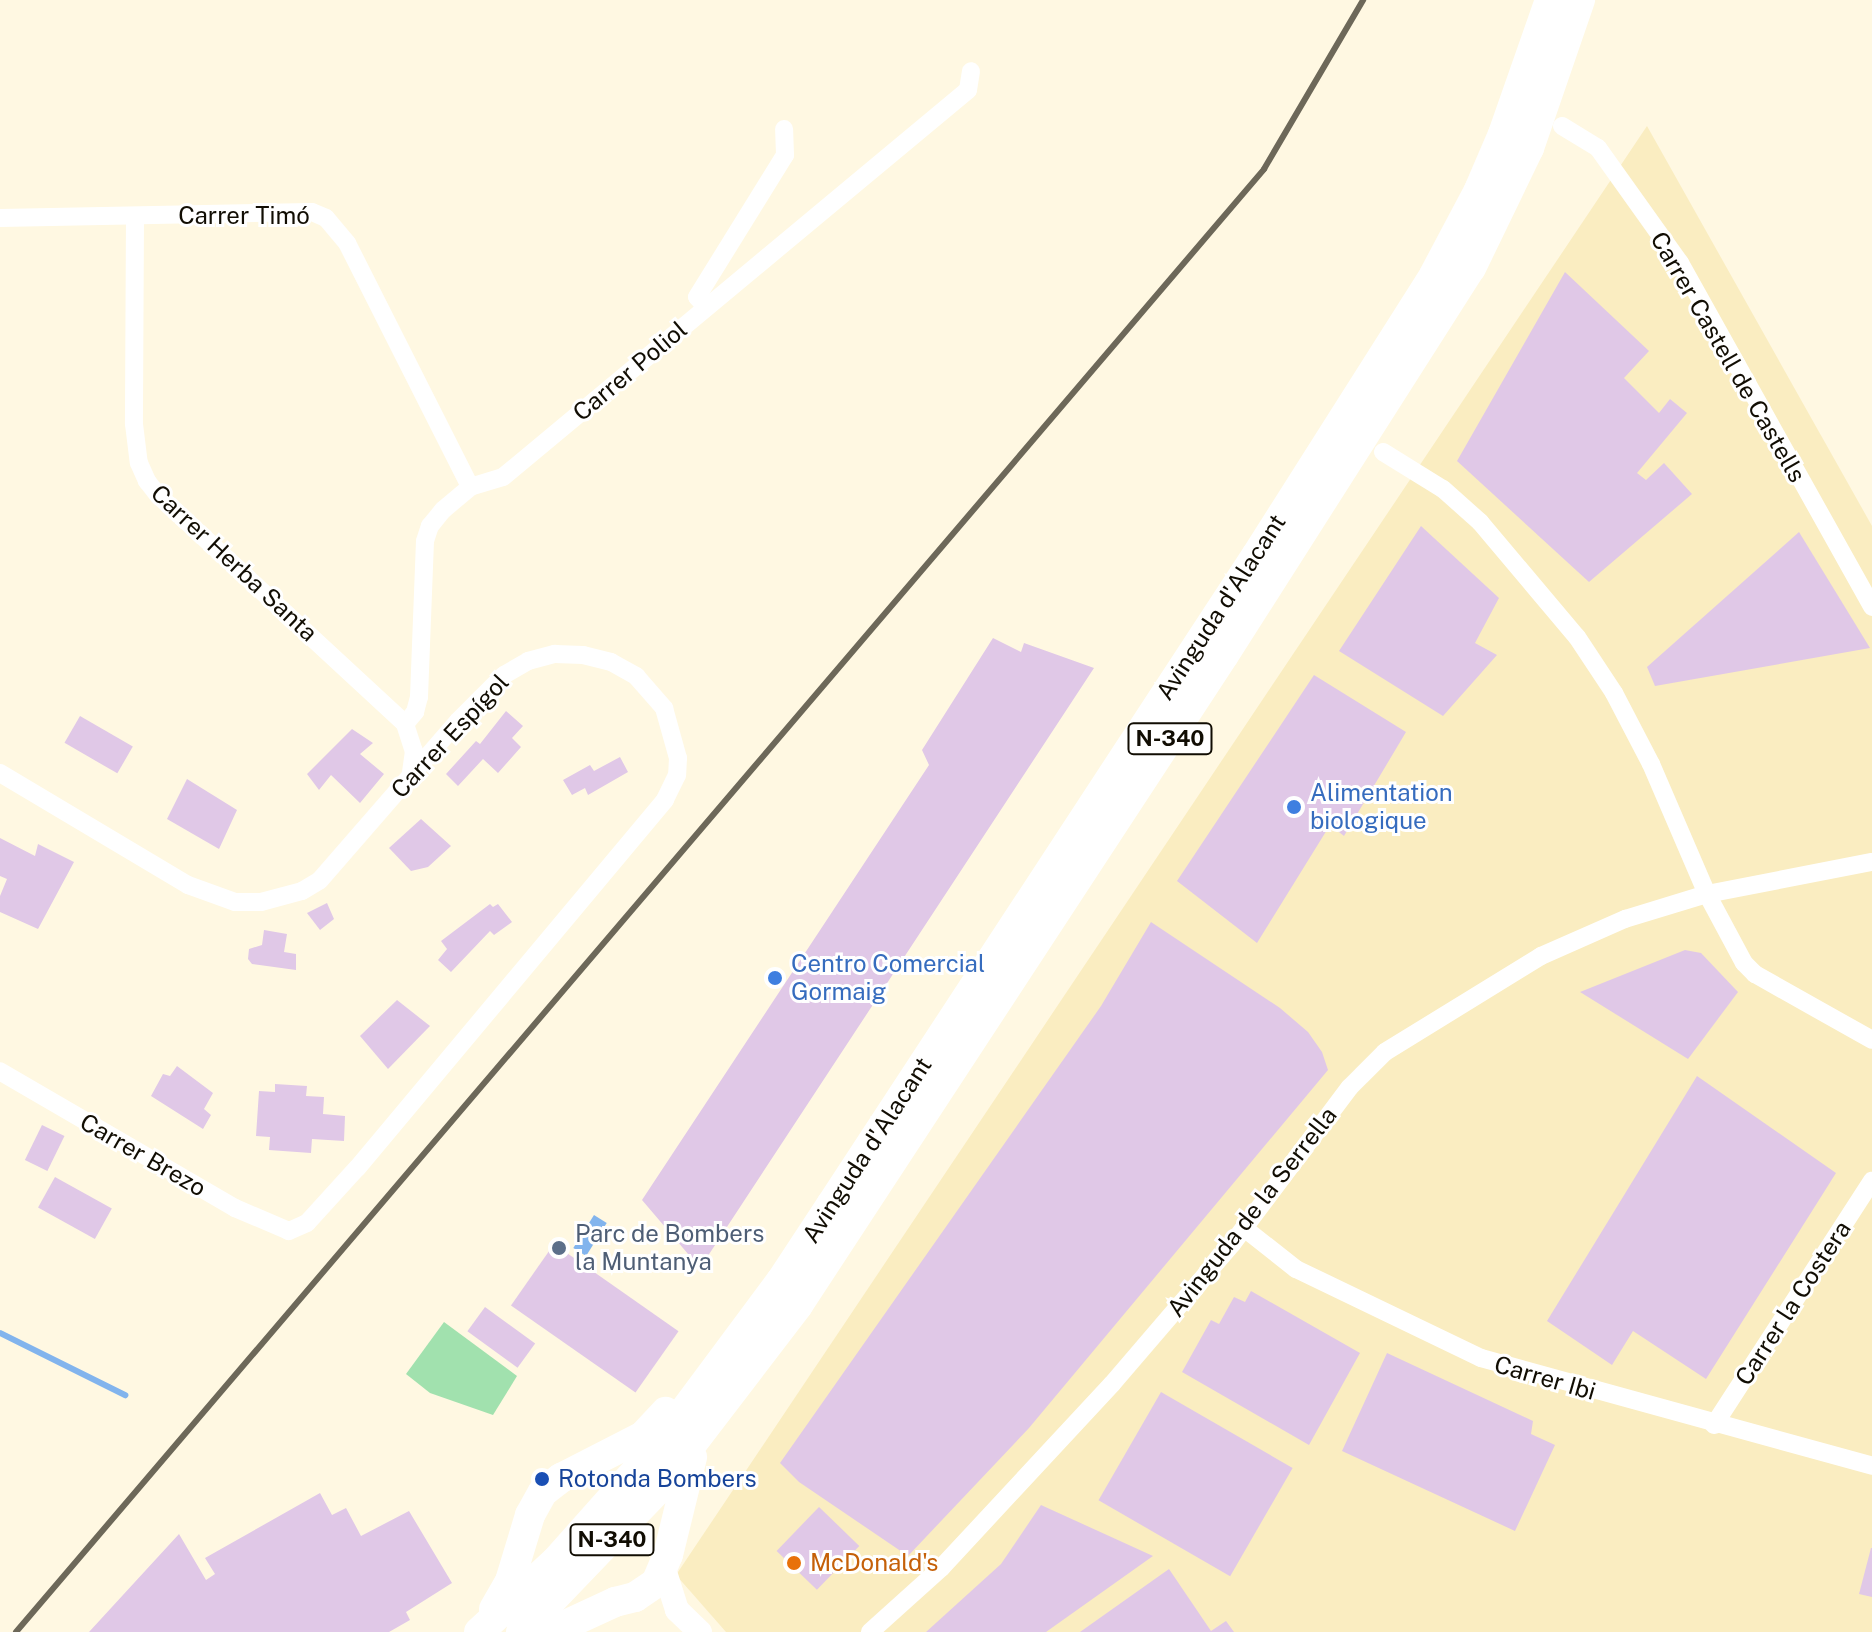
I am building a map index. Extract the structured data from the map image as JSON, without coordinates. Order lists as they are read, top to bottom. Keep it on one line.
{"streets":{"main road":["Avinguda d'Alacant","N-340"],"street":["Carrer Timó","Carrer Castell de Castells","Carrer Poliol","Carrer Herba Santa","Carrer Espígol","Carrer Brezo","Avinguda de la Serrella","Carrer la Costera","Carrer Ibi"]},"crossings":[["Carrer Timó","Carrer Poliol"],["Carrer Timó","Carrer Herba Santa"],["Carrer Poliol","Carrer Herba Santa"],["Carrer Espígol","Carrer Brezo"],["Avinguda de la Serrella","Carrer Ibi"],["Carrer la Costera","Carrer Ibi"]],"places":["Alimentation biologique","Centro Comercial Gormaig","Parc de Bombers la Muntanya","Rotonda Bombers","McDonald's"]}
